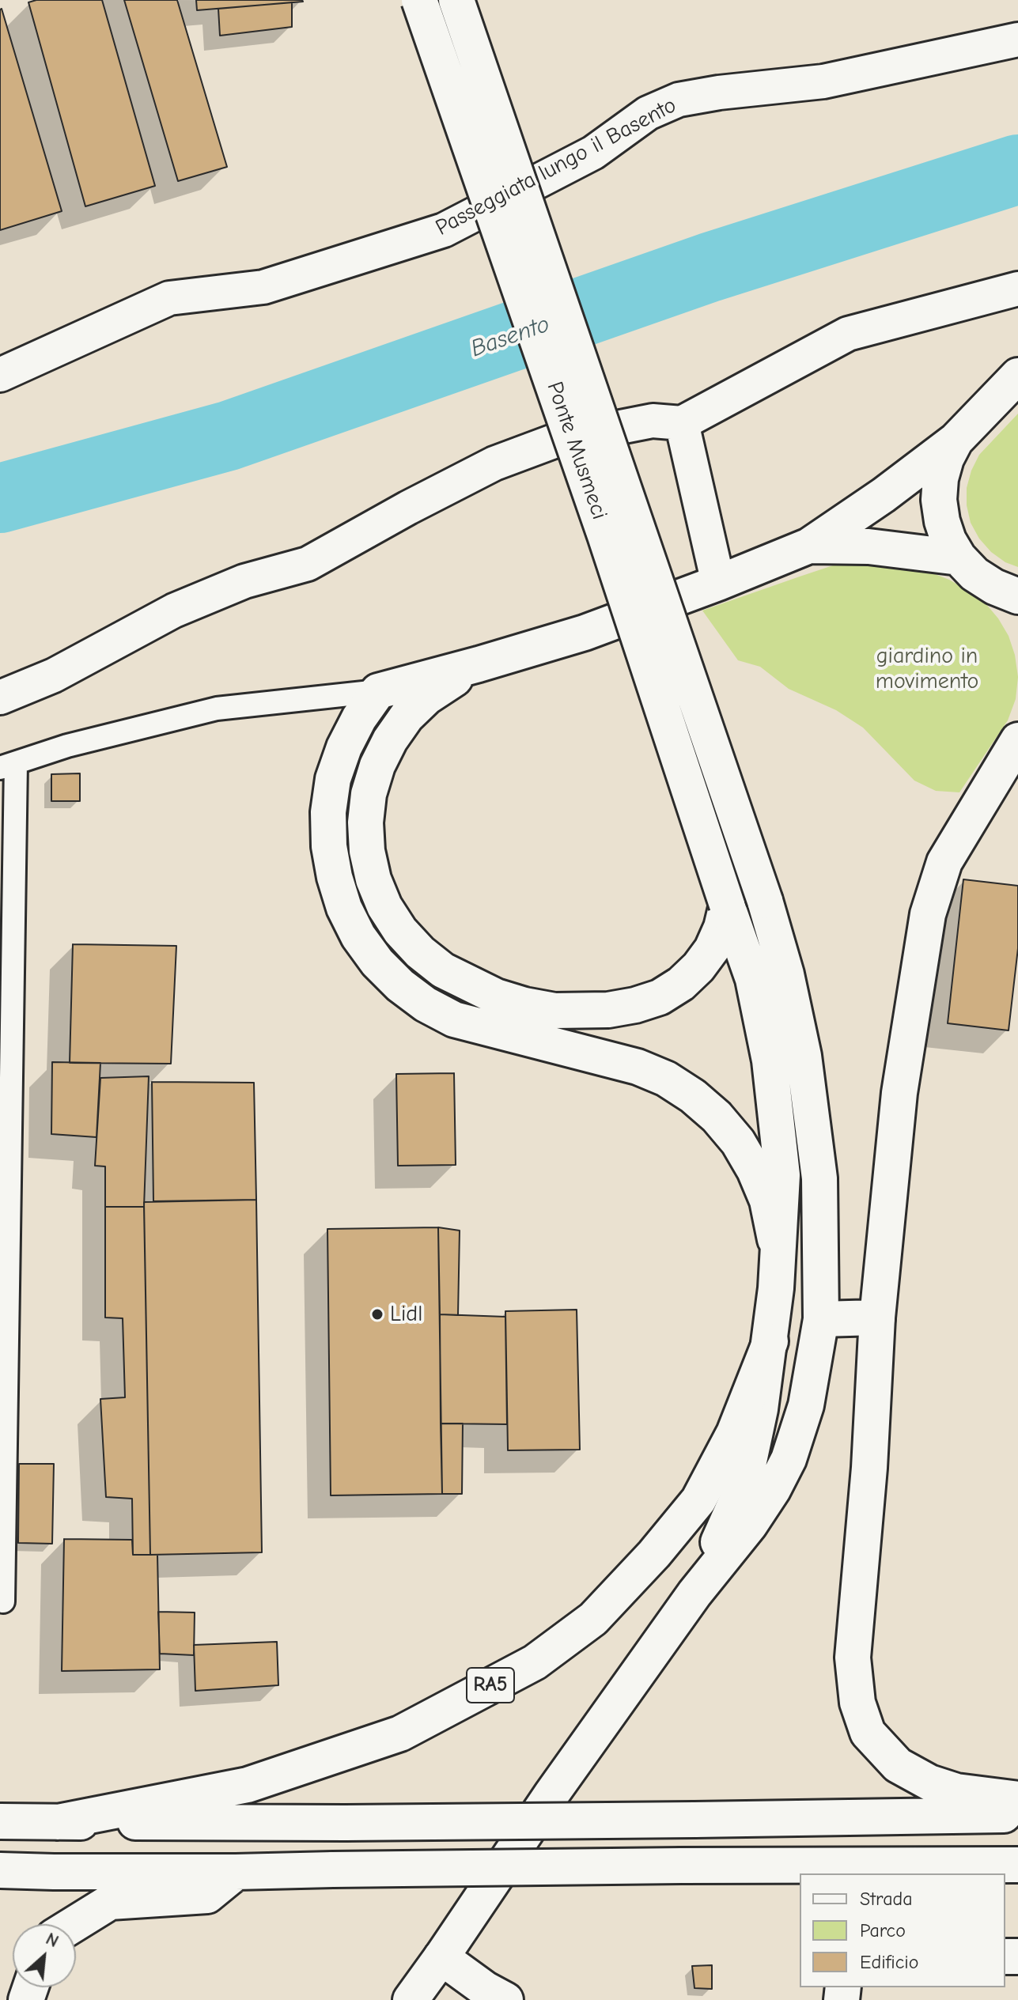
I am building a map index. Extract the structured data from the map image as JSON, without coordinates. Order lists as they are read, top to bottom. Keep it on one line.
{"streets":{"main road":["Ponte Musmeci","RA5"],"street":["Passeggiata lungo il Basento"]},"water":["Basento"],"parks":["giardino in movimento"],"places":["Lidl"],"legend":["Strada","Parco","Edificio"],"north":"top right"}
